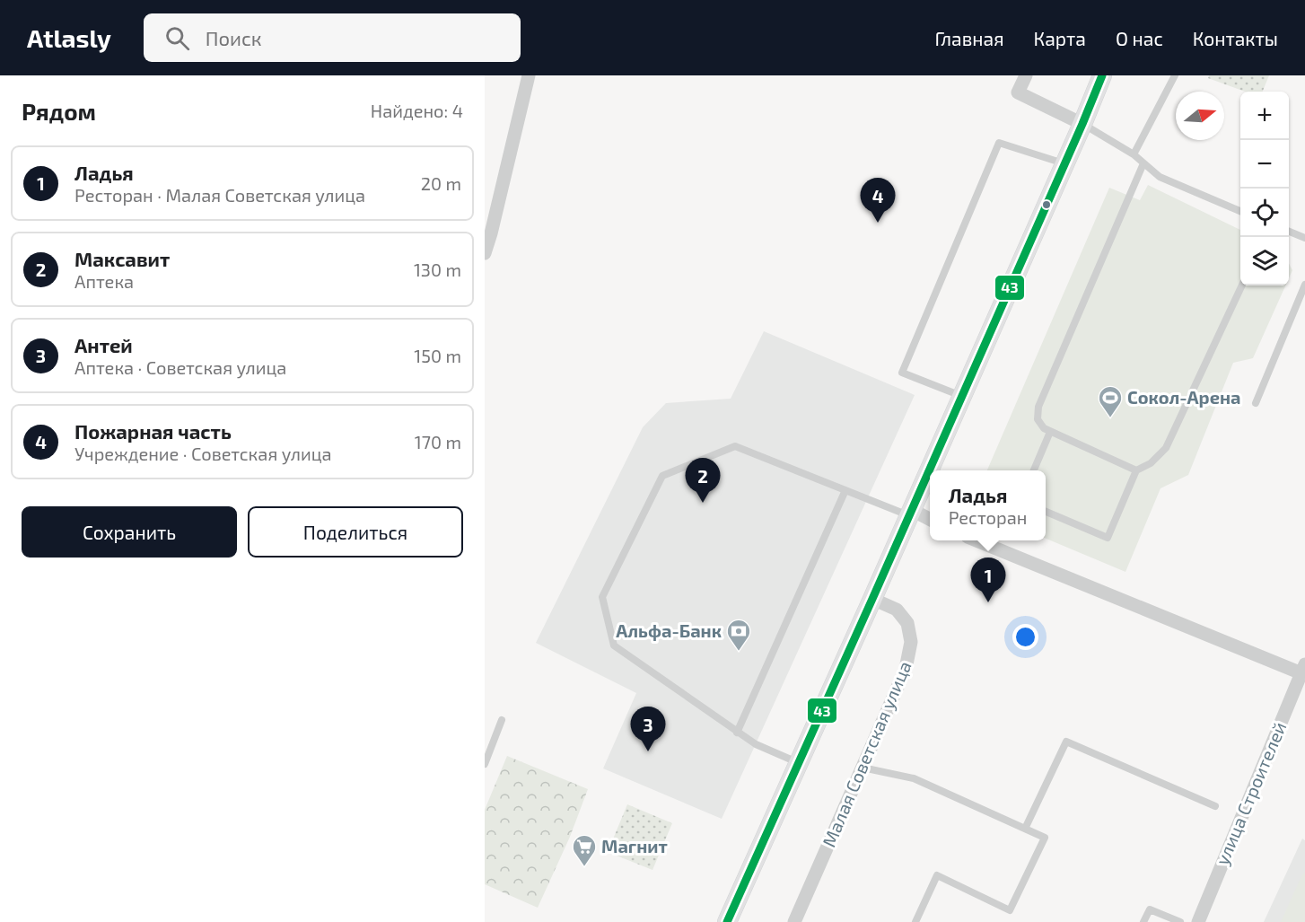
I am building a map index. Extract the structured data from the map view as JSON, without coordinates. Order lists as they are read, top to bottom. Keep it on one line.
{"streets":{"street":["Малая Советская улица","улица Строителей"]},"places":{"sports":["Сокол-Арена"],"bank":["Альфа-Банк"],"supermarket":["Магнит"]},"lines":["transit line 43"],"north":"right","page":{"header":"Atlasly","search":"Поиск","nav":["Главная","Карта","О нас","Контакты"],"heading":["Рядом","Найдено: 4"],"map_buttons":["+","−"],"list":[{"mark":"1","name":"Ладья","note":"Ресторан · Малая Советская улица","value":"20 m"},{"mark":"2","name":"Максавит","note":"Аптека","value":"130 m"},{"mark":"3","name":"Антей","note":"Аптека · Советская улица","value":"150 m"},{"mark":"4","name":"Пожарная часть","note":"Учреждение · Советская улица","value":"170 m"}],"pins":["4","2","1","3"],"popup":["Ладья","Ресторан"],"buttons":["Сохранить","Поделиться"]}}
